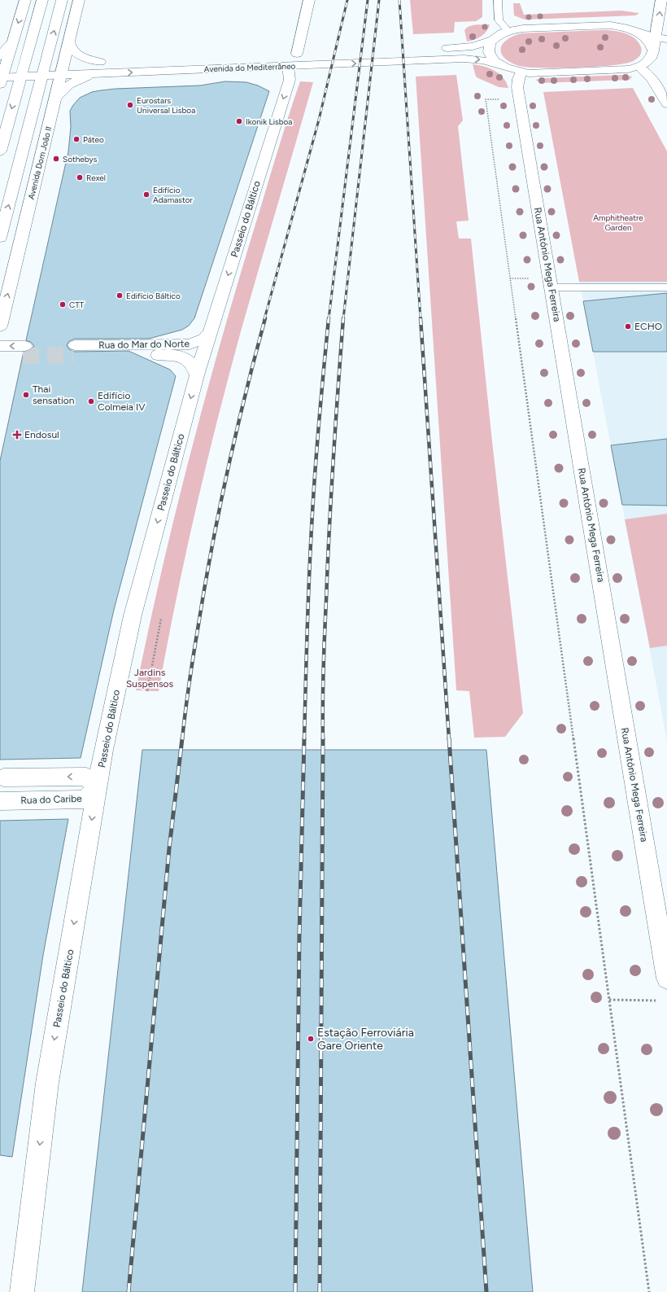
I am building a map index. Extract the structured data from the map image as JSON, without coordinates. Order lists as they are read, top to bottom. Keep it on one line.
{"streets":{"street":["Avenida do Mediterrâneo","Avenida Dom João II","Passeio do Báltico","Rua António Mega Ferreira","Rua do Mar do Norte","Rua do Caribe"]},"crossings":[["Avenida do Mediterrâneo","Avenida Dom João II"],["Avenida do Mediterrâneo","Passeio do Báltico"],["Avenida do Mediterrâneo","Rua António Mega Ferreira"],["Passeio do Báltico","Rua do Mar do Norte"],["Passeio do Báltico","Rua do Caribe"]],"one_way":["Avenida do Mediterrâneo","Passeio do Báltico"],"parks":["Amphitheatre Garden","Jardins Suspensos"],"places":{"other":["Eurostars Universal Lisboa","Ikonik Lisboa","Páteo","Sothebys","Rexel","Edifício Adamastor","Edifício Báltico","CTT","ECHO","Thai sensation","Edifício Colmeia IV","Estação Ferroviária Gare Oriente"],"health":["Endosul"]}}
